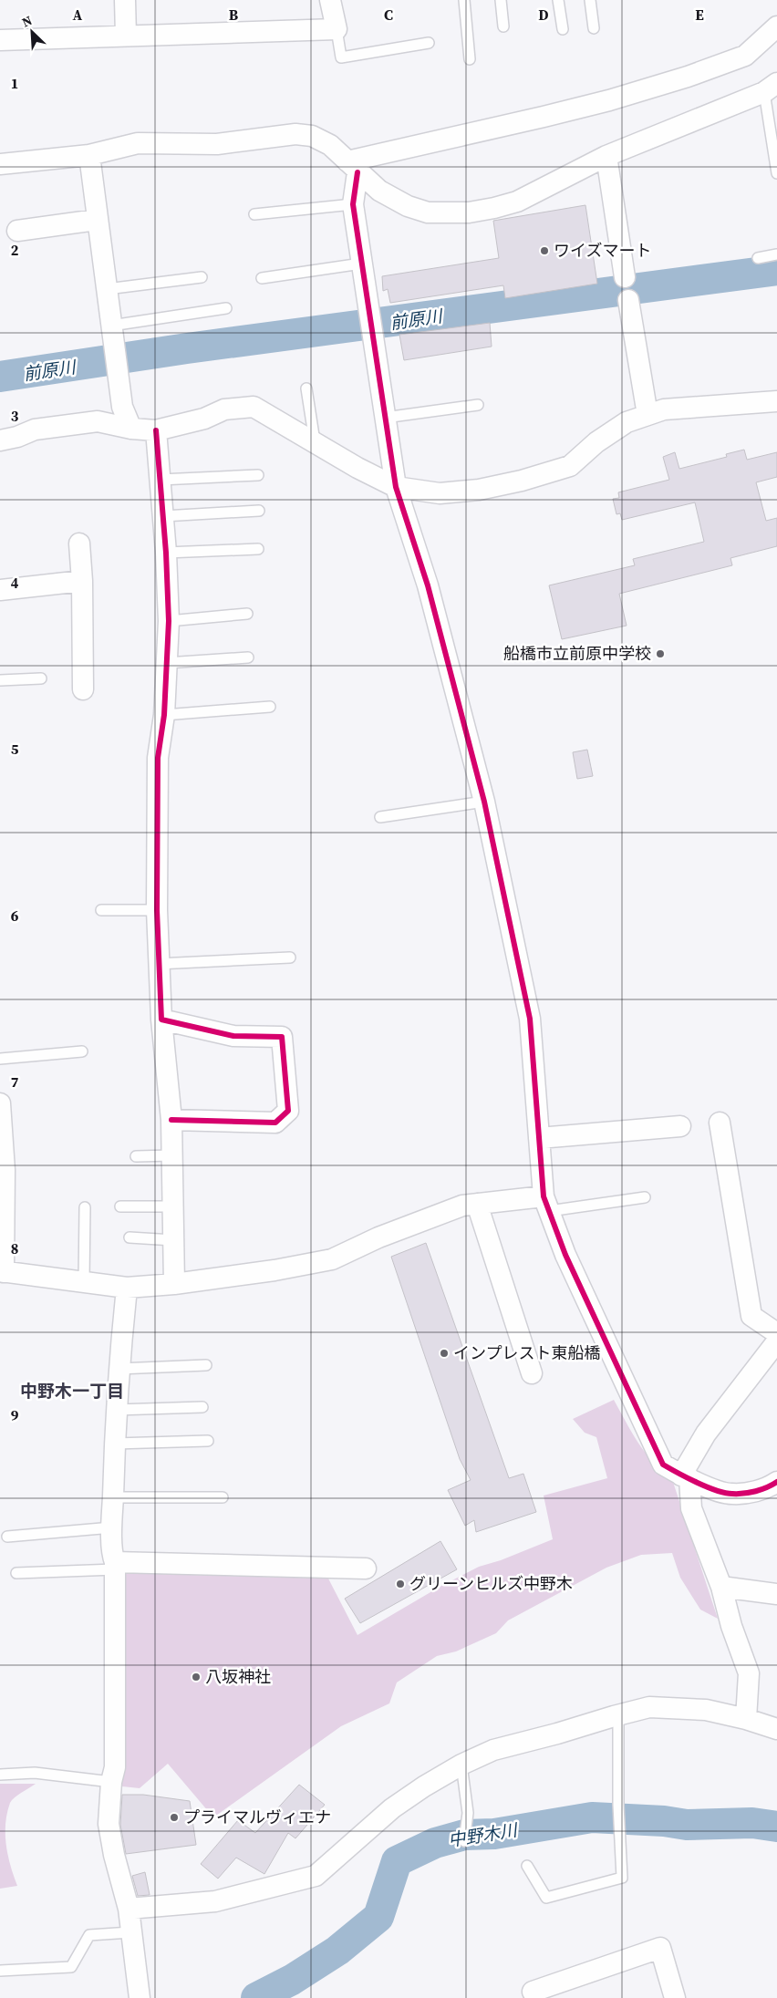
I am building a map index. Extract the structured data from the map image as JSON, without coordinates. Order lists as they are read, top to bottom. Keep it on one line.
{"districts":["中野木一丁目"],"water":["前原川","中野木川"],"places":["ワイズマート","船橋市立前原中学校","インプレスト東船橋","グリーンヒルズ中野木","八坂神社","プライマルヴィエナ"],"north":"top left","grid":{"columns":["A","B","C","D","E"],"rows":["1","2","3","4","5","6","7","8","9"]}}
